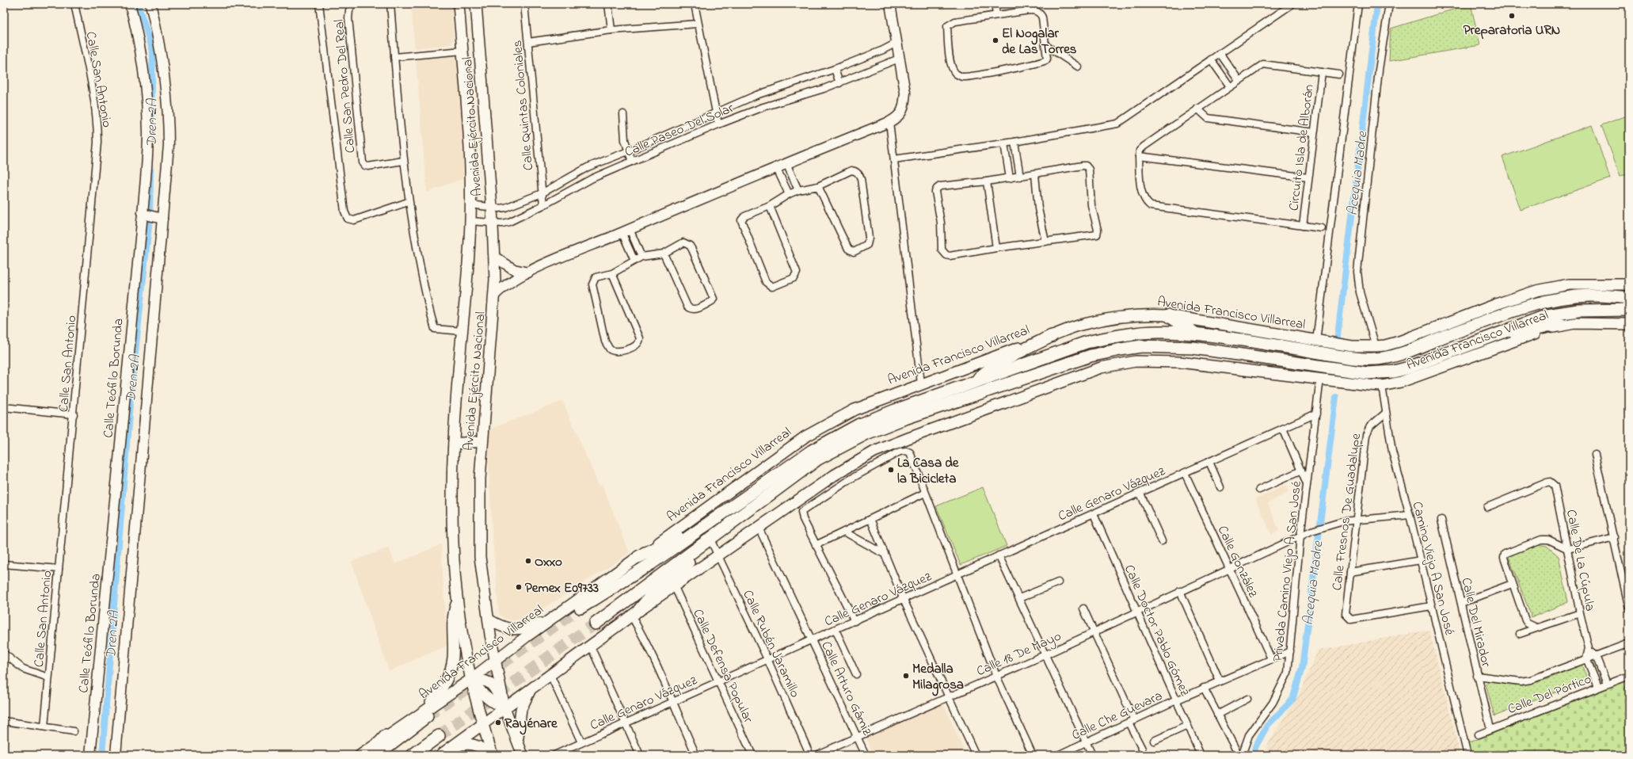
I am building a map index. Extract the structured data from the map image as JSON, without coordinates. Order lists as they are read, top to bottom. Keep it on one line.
{"streets":{"highway":["Avenida Francisco Villarreal"],"main road":["Avenida Ejército Nacional","Calle Teófilo Borunda"],"street":["Calle San Antonio","Calle San Pedro Del Real","Calle Quintas Coloniales","Calle Paseo Del Solar","Circuito Isla de Alborán","Calle Genaro Vázquez","Calle Fresnos De Guadalupe","Calle De La Cúpula","Calle González","Camino Viejo A San José","Privada Camino Viejo A San José","Calle Del Mirador","Calle Doctor Pablo Gómez","Calle Rubén Jaramillo","Calle 18 De Mayo","Calle Defensa Popular","Calle Arturo Gámiz","Calle Del Pórtico","Calle Che Guevara"]},"crossings":[["Calle Quintas Coloniales","Calle Paseo Del Solar"],["Avenida Ejército Nacional","Calle Paseo Del Solar"],["Avenida Ejército Nacional","Avenida Francisco Villarreal"],["Avenida Francisco Villarreal","Camino Viejo A San José"],["Avenida Francisco Villarreal","Privada Camino Viejo A San José"],["Avenida Francisco Villarreal","Calle Rubén Jaramillo"],["Avenida Francisco Villarreal","Calle Defensa Popular"],["Avenida Francisco Villarreal","Calle Arturo Gámiz"],["Calle Genaro Vázquez","Calle González"],["Calle Genaro Vázquez","Privada Camino Viejo A San José"],["Calle Genaro Vázquez","Calle Doctor Pablo Gómez"],["Calle Genaro Vázquez","Calle Rubén Jaramillo"],["Calle Genaro Vázquez","Calle Defensa Popular"],["Calle Genaro Vázquez","Calle Arturo Gámiz"],["Calle Fresnos De Guadalupe","Camino Viejo A San José"],["Calle Fresnos De Guadalupe","Calle 18 De Mayo"],["Calle De La Cúpula","Calle Del Pórtico"],["Calle González","Calle 18 De Mayo"],["Calle González","Calle Che Guevara"],["Camino Viejo A San José","Calle 18 De Mayo"],["Privada Camino Viejo A San José","Calle 18 De Mayo"],["Privada Camino Viejo A San José","Calle Che Guevara"],["Calle Del Mirador","Calle Del Pórtico"],["Calle Doctor Pablo Gómez","Calle 18 De Mayo"],["Calle Doctor Pablo Gómez","Calle Che Guevara"],["Calle 18 De Mayo","Calle Arturo Gámiz"]],"water":["Dren 2A","Acequia Madre"],"places":["Preparatoria URN","El Nogalar de Las Torres","La Casa de la Bicicleta","Oxxo","Pemex E09733","Medalla Milagrosa","Rayénare"]}
